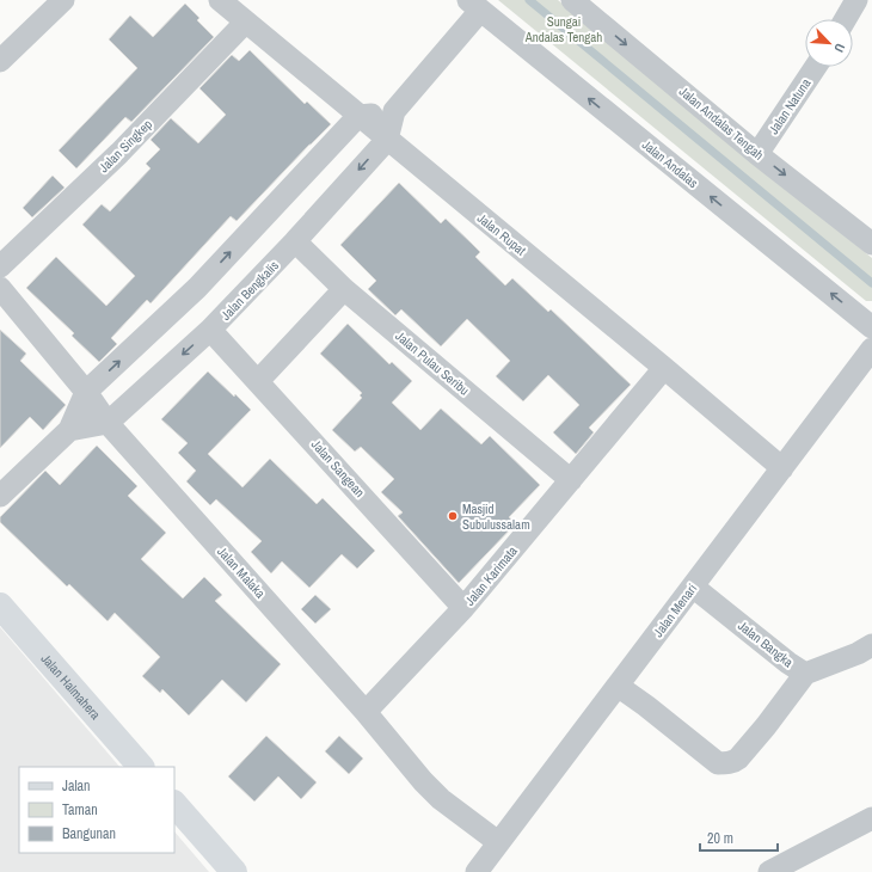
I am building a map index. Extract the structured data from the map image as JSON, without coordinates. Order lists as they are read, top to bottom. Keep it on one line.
{"streets":{"street":["Jalan Natuna","Jalan Andalas Tengah","Jalan Singkep","Jalan Andalas","Jalan Rupat","Jalan Bengkalis","Jalan Pulau Seribu","Jalan Sangean","Jalan Malaka","Jalan Karimata","Jalan Menari","Jalan Bangka","Jalan Halmahera"]},"crossings":[["Jalan Natuna","Jalan Andalas Tengah"],["Jalan Singkep","Jalan Rupat"],["Jalan Andalas","Jalan Bengkalis"],["Jalan Rupat","Jalan Bengkalis"],["Jalan Rupat","Jalan Karimata"],["Jalan Rupat","Jalan Menari"],["Jalan Bengkalis","Jalan Pulau Seribu"],["Jalan Bengkalis","Jalan Sangean"],["Jalan Bengkalis","Jalan Malaka"],["Jalan Pulau Seribu","Jalan Karimata"],["Jalan Sangean","Jalan Karimata"],["Jalan Malaka","Jalan Karimata"],["Jalan Malaka","Jalan Menari"],["Jalan Menari","Jalan Bangka"]],"one_way":["Jalan Andalas Tengah","Jalan Andalas"],"parks":["Sungai Andalas Tengah"],"places":["Masjid Subulussalam"],"legend":["Jalan","Taman","Bangunan"],"scale_bar":"20 m","north":"bottom right"}
